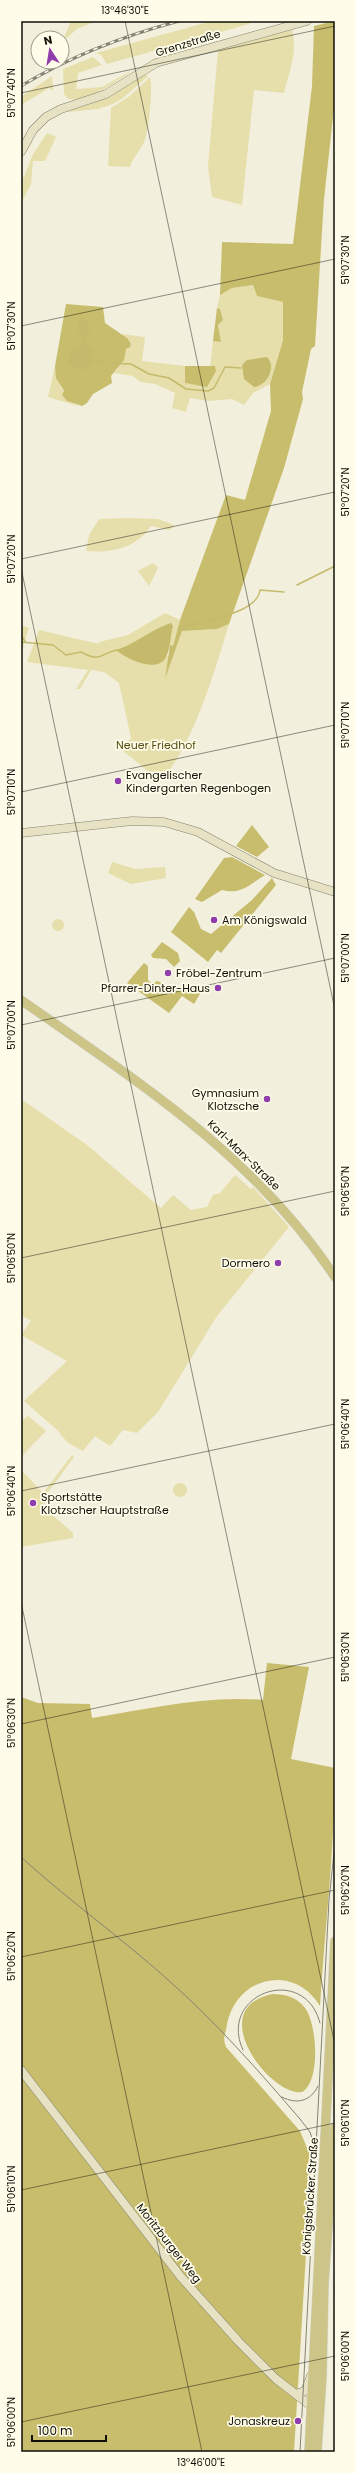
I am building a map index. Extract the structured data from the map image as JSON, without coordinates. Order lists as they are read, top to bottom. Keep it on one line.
{"streets":{"main road":["Karl-Marx-Straße","Königsbrücker Straße"],"street":["Grenzstraße","Moritzburger Weg"]},"crossings":[["Königsbrücker Straße","Moritzburger Weg"]],"parks":["Neuer Friedhof"],"places":["Evangelischer Kindergarten Regenbogen","Am Königswald","Fröbel-Zentrum","Pfarrer-Dinter-Haus","Gymnasium Klotzsche","Dormero","Sportstätte Klotzscher Hauptstraße","Jonaskreuz"],"scale_bar":"100 m","north":"top","coordinates":["13°46'30\"E","51°07'40\"N","51°07'30\"N","51°07'20\"N","51°07'10\"N","51°07'00\"N","51°06'50\"N","51°06'40\"N","51°06'30\"N","51°06'20\"N","51°06'10\"N","51°06'00\"N","13°46'00\"E"]}
